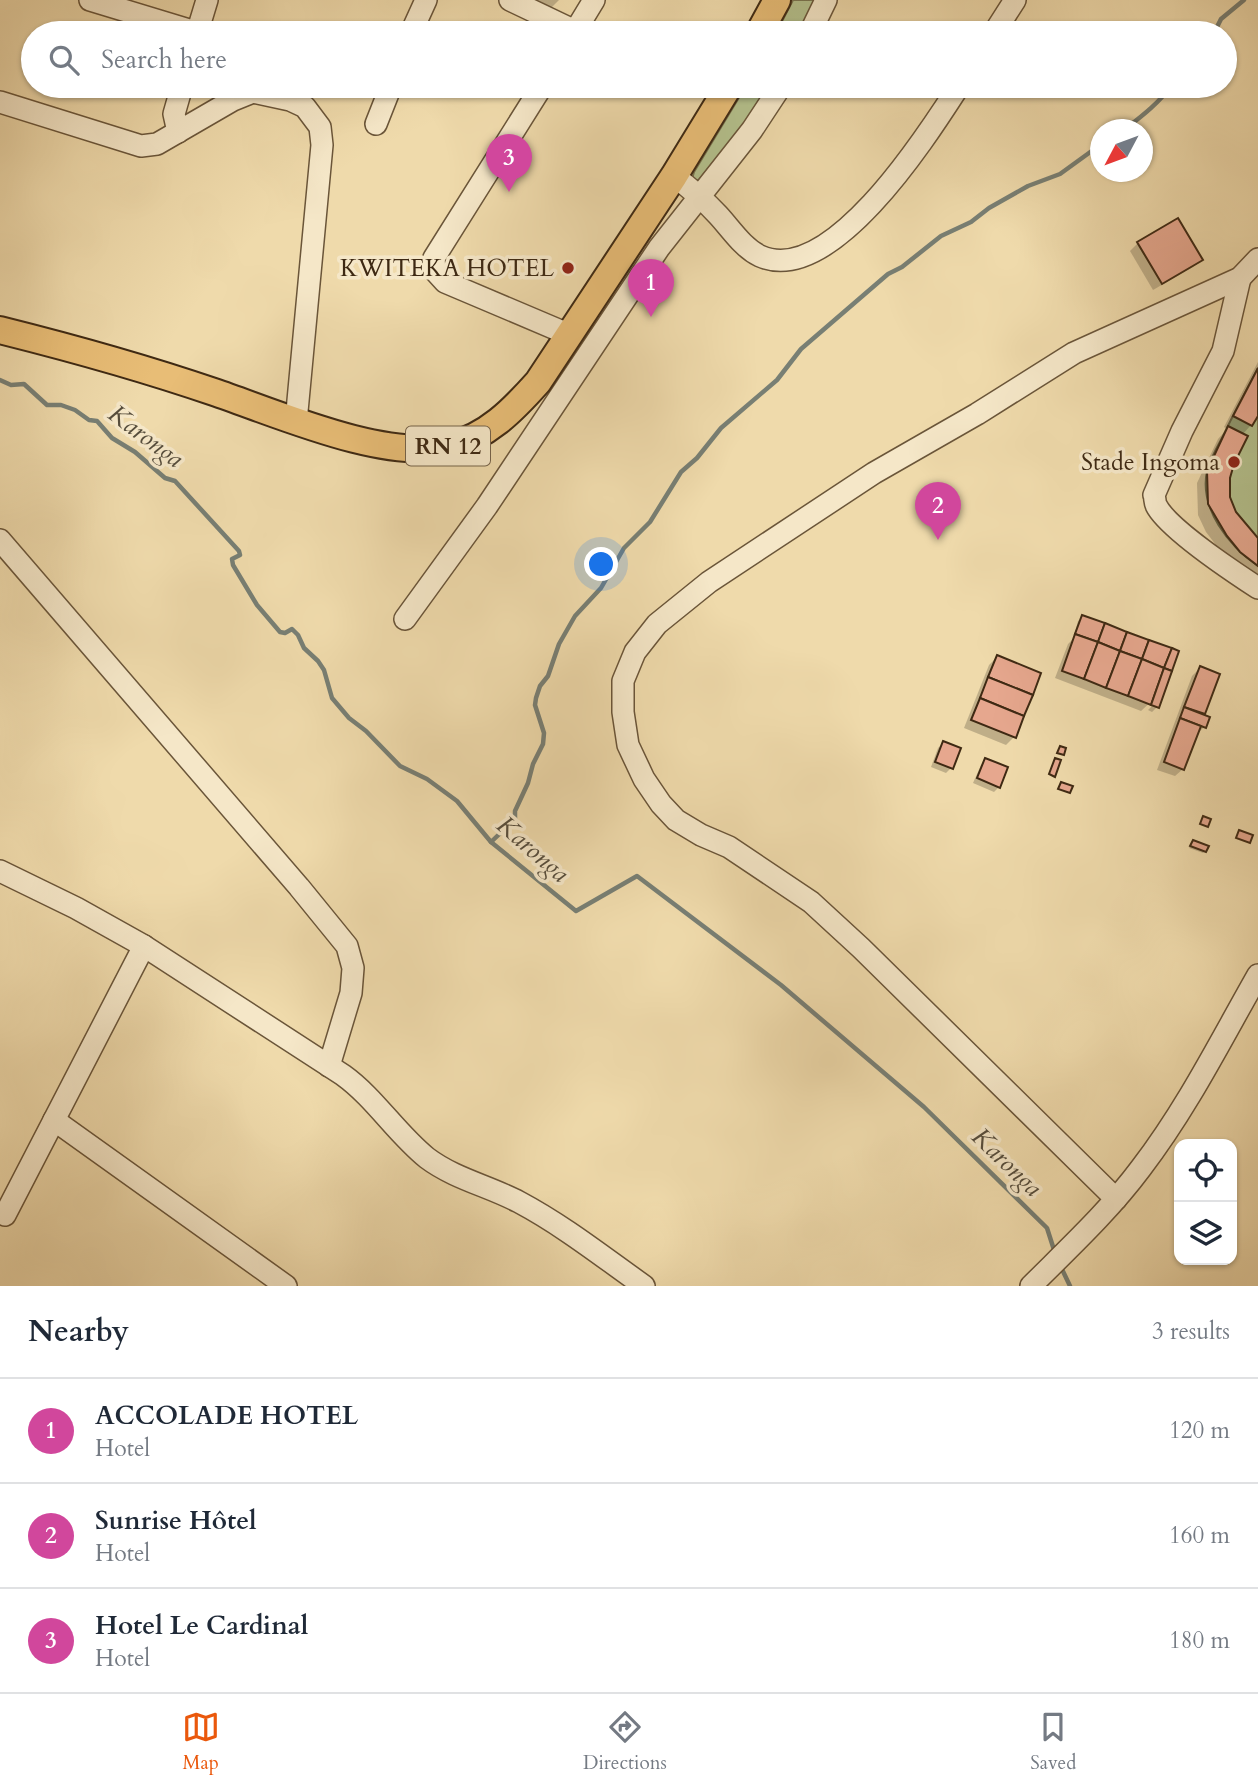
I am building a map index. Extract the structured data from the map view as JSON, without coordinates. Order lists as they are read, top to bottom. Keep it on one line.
{"streets":{"main road":["RN 12"]},"water":["Karonga"],"places":["KWITEKA HOTEL","Stade Ingoma"],"north":"bottom left","page":{"search":"Search here","pins":["3","1","2"],"heading":["Nearby","3 results"],"list":[{"mark":"1","name":"ACCOLADE HOTEL","note":"Hotel","value":"120 m"},{"mark":"2","name":"Sunrise Hôtel","note":"Hotel","value":"160 m"},{"mark":"3","name":"Hotel Le Cardinal","note":"Hotel","value":"180 m"}],"nav":["Map","Directions","Saved"]}}
